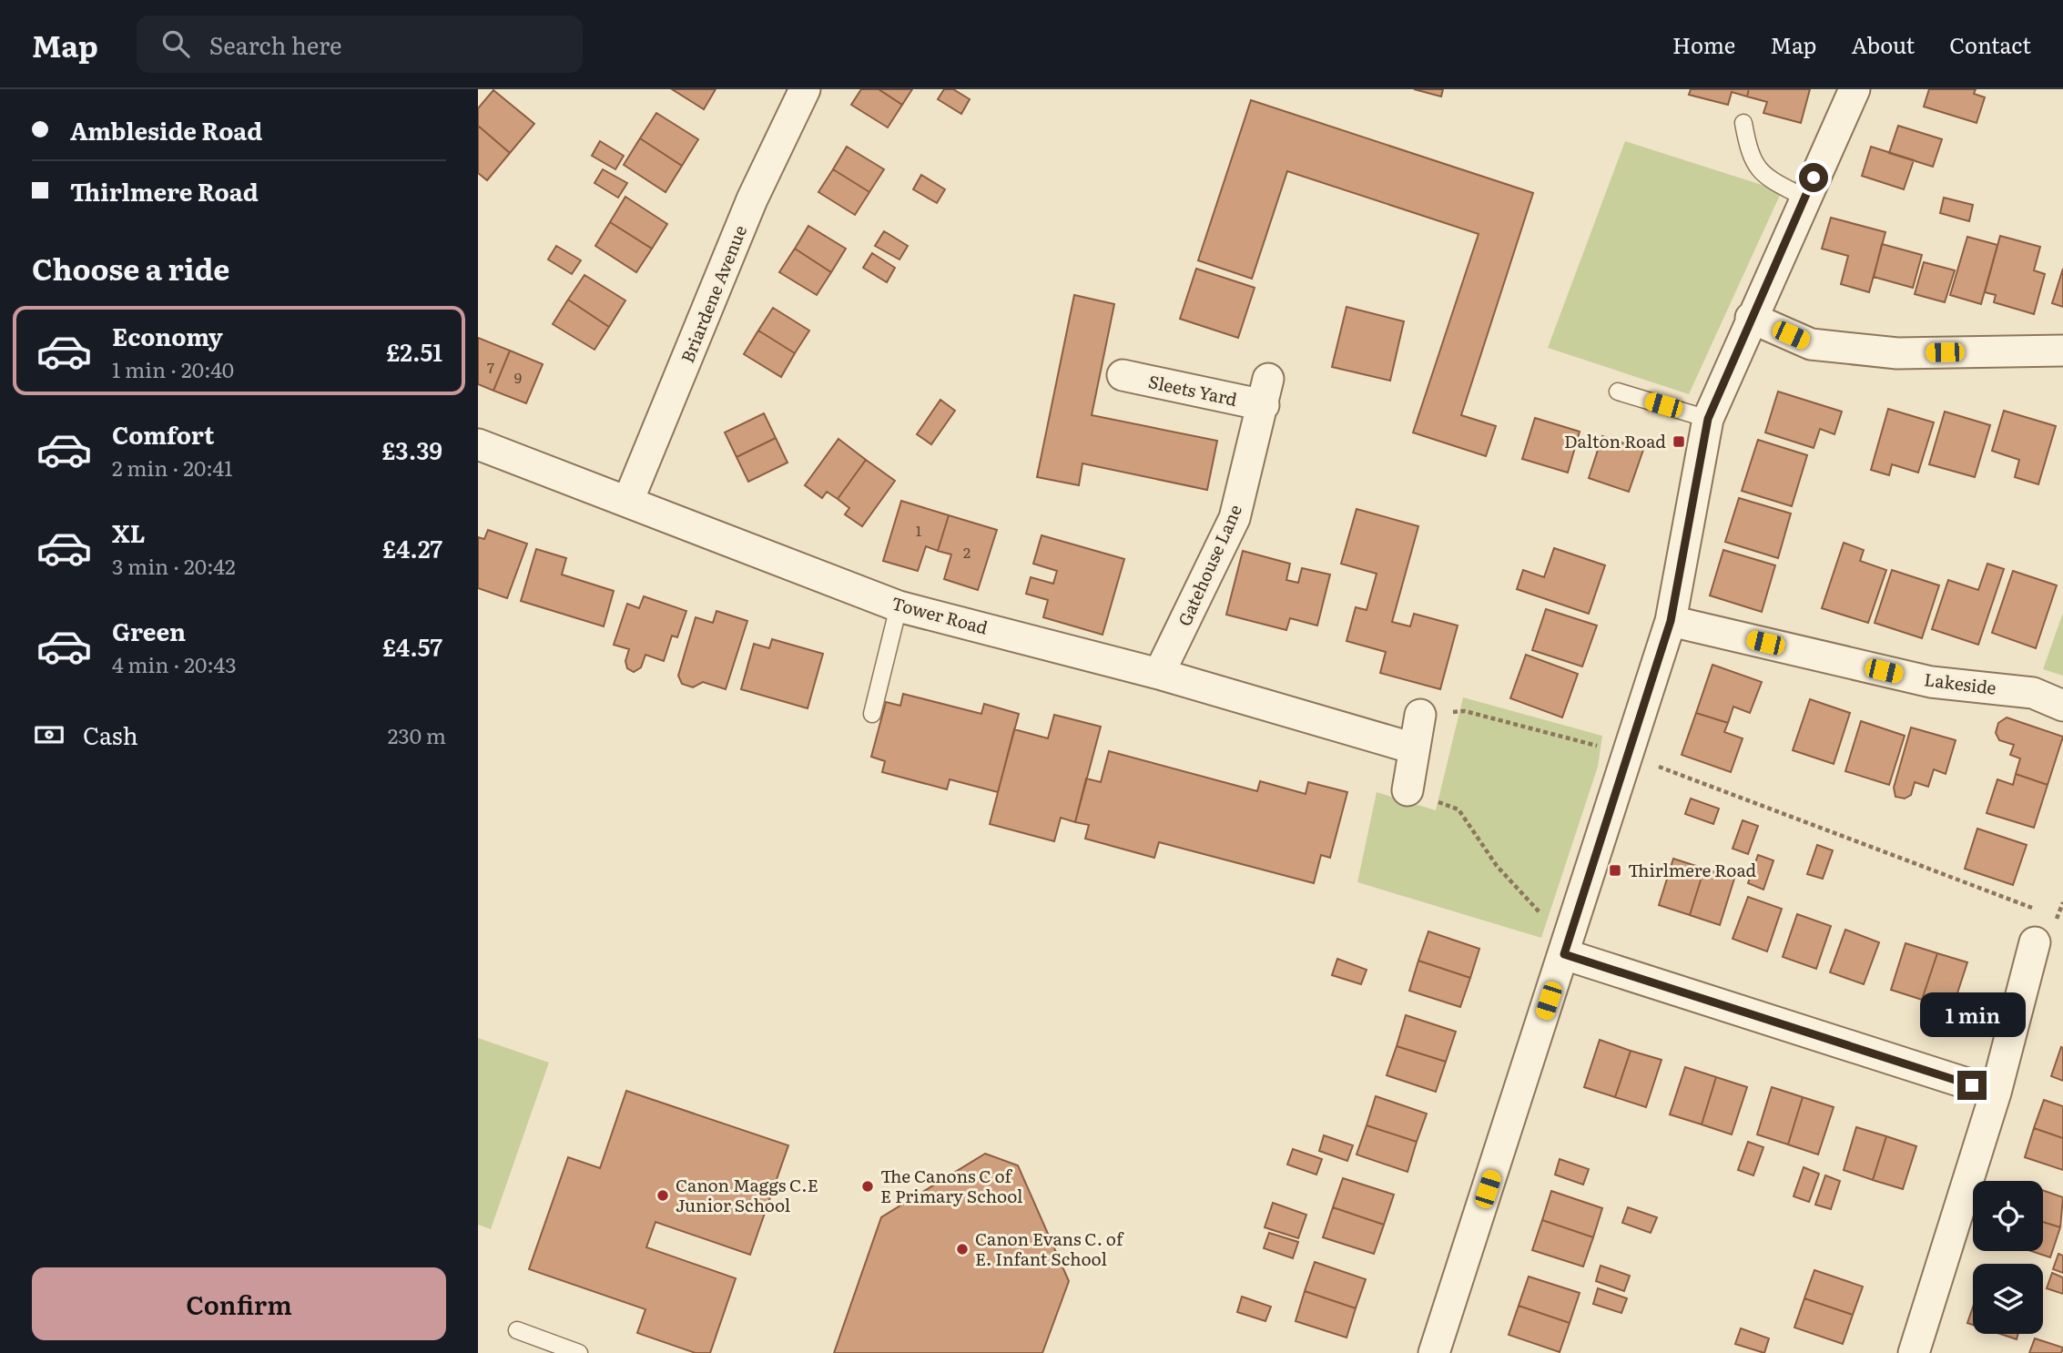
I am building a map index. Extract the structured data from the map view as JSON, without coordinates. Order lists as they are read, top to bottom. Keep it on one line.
{"streets":{"street":["Briardene Avenue","Sleets Yard","Gatehouse Lane","Tower Road","Lakeside"]},"crossings":[["Briardene Avenue","Tower Road"],["Sleets Yard","Gatehouse Lane"],["Gatehouse Lane","Tower Road"]],"places":{"transit":["Dalton Road","Thirlmere Road"],"other":["The Canons C of E Primary School","Canon Maggs C.E Junior School","Canon Evans C. of E. Infant School"]},"house_numbers":["7","9","1","2"],"page":{"header":"Map","search":"Search here","nav":["Home","Map","About","Contact"],"banner":["Ambleside Road","Thirlmere Road"],"heading":"Choose a ride","list":[{"name":"Economy","note":"1 min · 20:40","value":"£2.51"},{"name":"Comfort","note":"2 min · 20:41","value":"£3.39"},{"name":"XL","note":"3 min · 20:42","value":"£4.27"},{"name":"Green","note":"4 min · 20:43","value":"£4.57"}],"pay":["Cash","230 m"],"bubble":"1 min","buttons":"Confirm"}}
